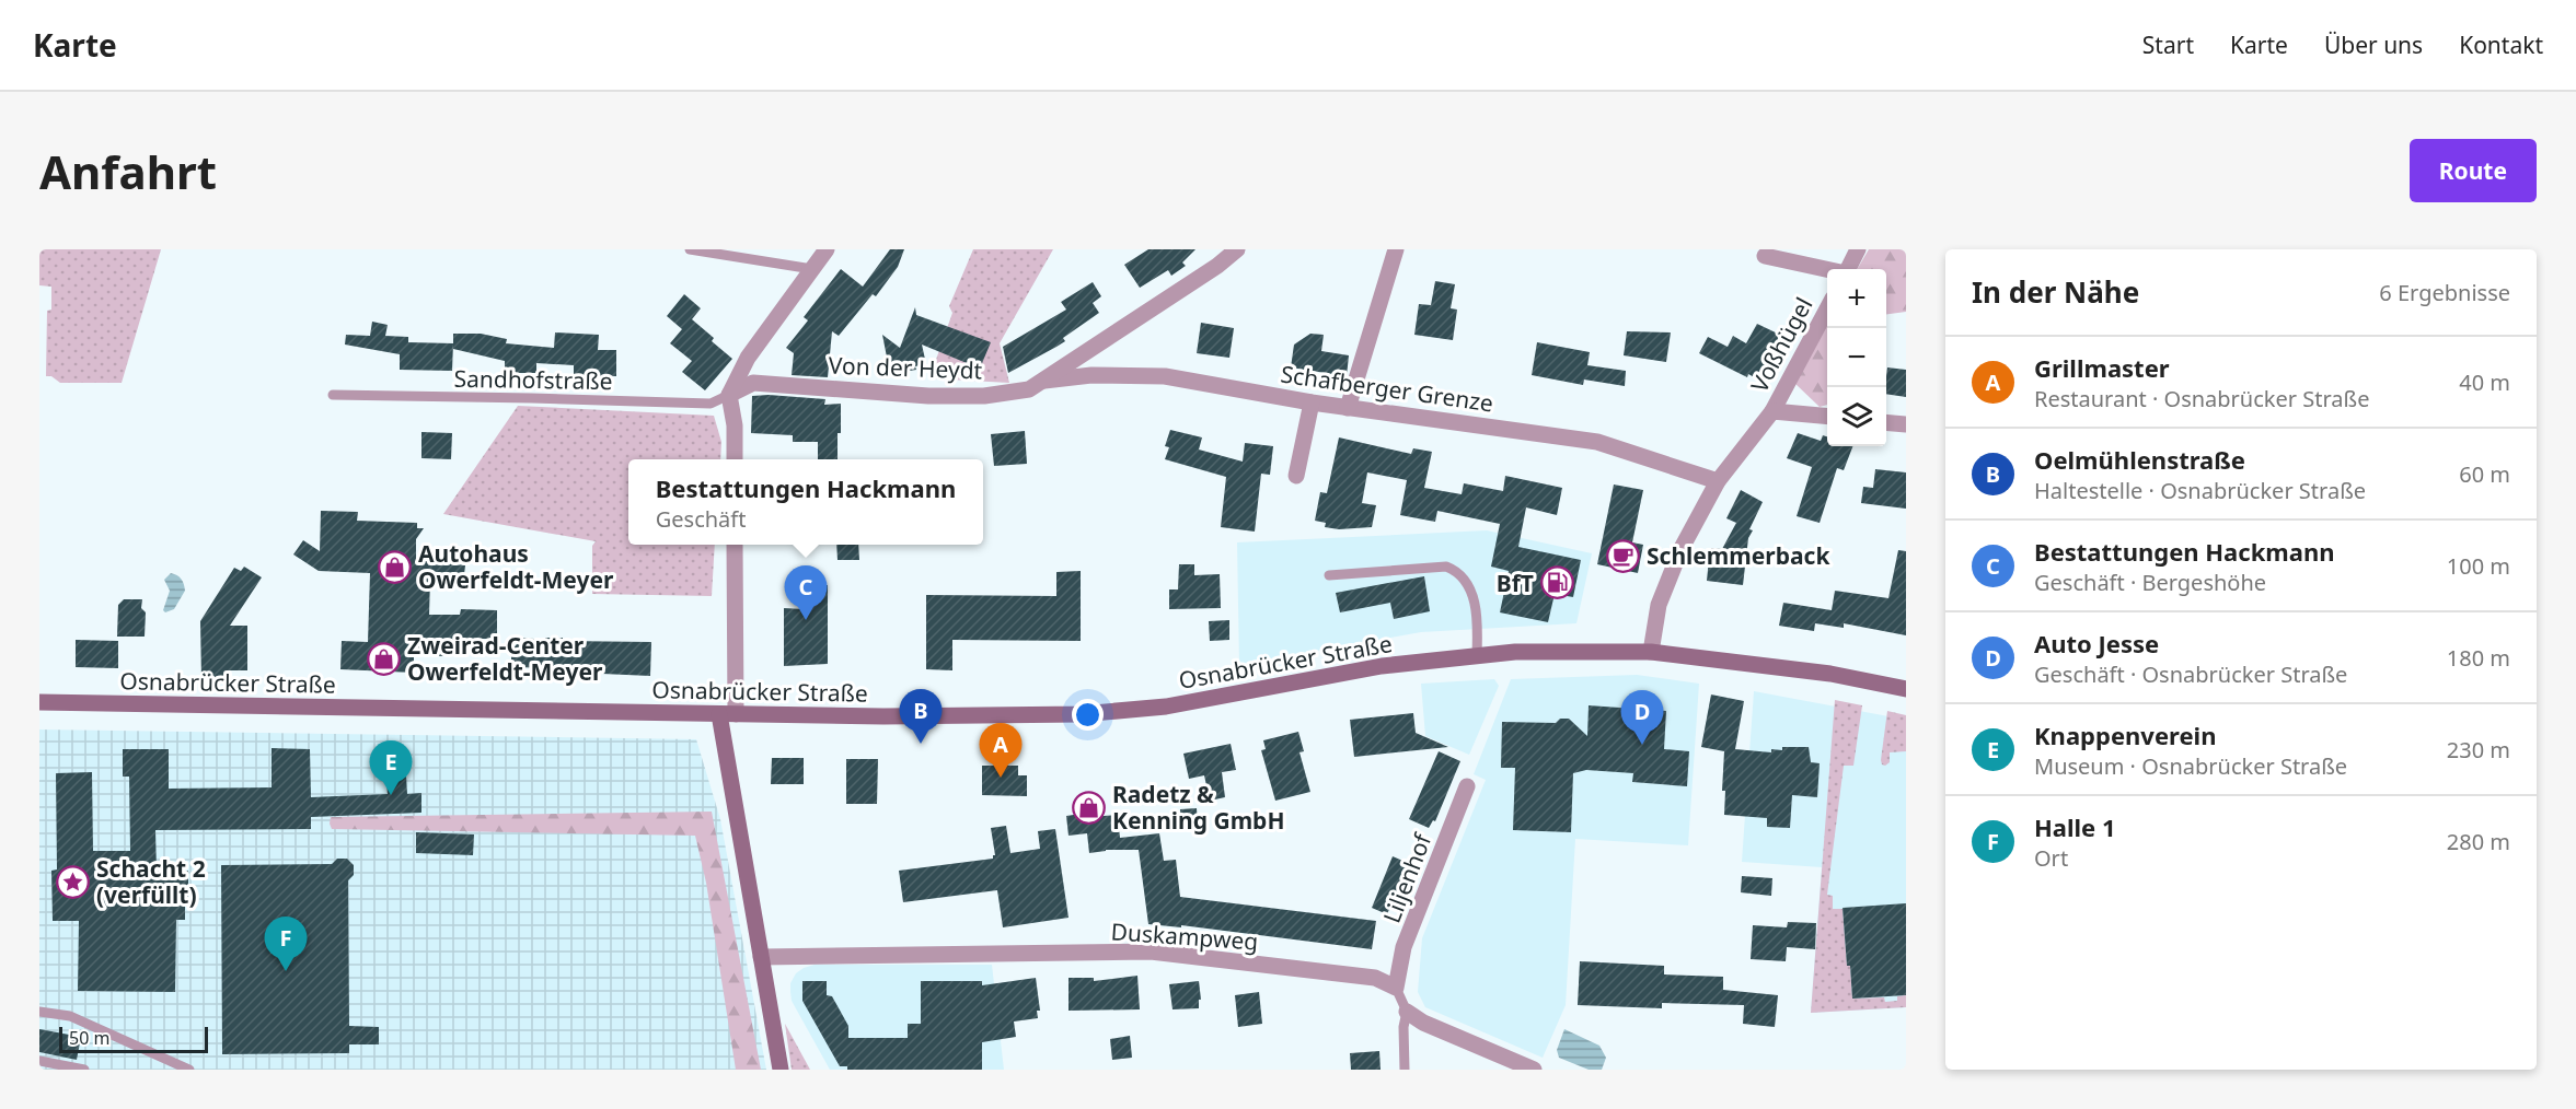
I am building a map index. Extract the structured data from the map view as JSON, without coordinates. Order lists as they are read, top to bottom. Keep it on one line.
{"streets":{"main road":["Osnabrücker Straße"],"street":["Voßhügel","Von der Heydt","Schafberger Grenze","Liljenhof","Duskampweg"],"lane":["Sandhofstraße"]},"crossings":[["Voßhügel","Schafberger Grenze"],["Voßhügel","Osnabrücker Straße"],["Von der Heydt","Sandhofstraße"],["Von der Heydt","Schafberger Grenze"],["Liljenhof","Duskampweg"]],"places":{"cafe":["Schlemmerback"],"shop":["Autohaus Owerfeldt-Meyer","Zweirad-Center Owerfeldt-Meyer","Radetz & Kenning GmbH"],"fuel station":["BfT"],"place":["Schacht 2 (verfüllt)"]},"scale_bar":"50 m","page":{"header":"Karte","nav":["Start","Karte","Über uns","Kontakt"],"buttons":"Route","title":"Anfahrt","heading":["In der Nähe","6 Ergebnisse"],"map_buttons":["+","−"],"list":[{"mark":"A","name":"Grillmaster","note":"Restaurant · Osnabrücker Straße","value":"40 m"},{"mark":"B","name":"Oelmühlenstraße","note":"Haltestelle · Osnabrücker Straße","value":"60 m"},{"mark":"C","name":"Bestattungen Hackmann","note":"Geschäft · Bergeshöhe","value":"100 m"},{"mark":"D","name":"Auto Jesse","note":"Geschäft · Osnabrücker Straße","value":"180 m"},{"mark":"E","name":"Knappenverein","note":"Museum · Osnabrücker Straße","value":"230 m"},{"mark":"F","name":"Halle 1","note":"Ort","value":"280 m"}],"popup":["Bestattungen Hackmann","Geschäft"],"pins":["C","B","D","A","E","F"],"scale":"50 m"}}
